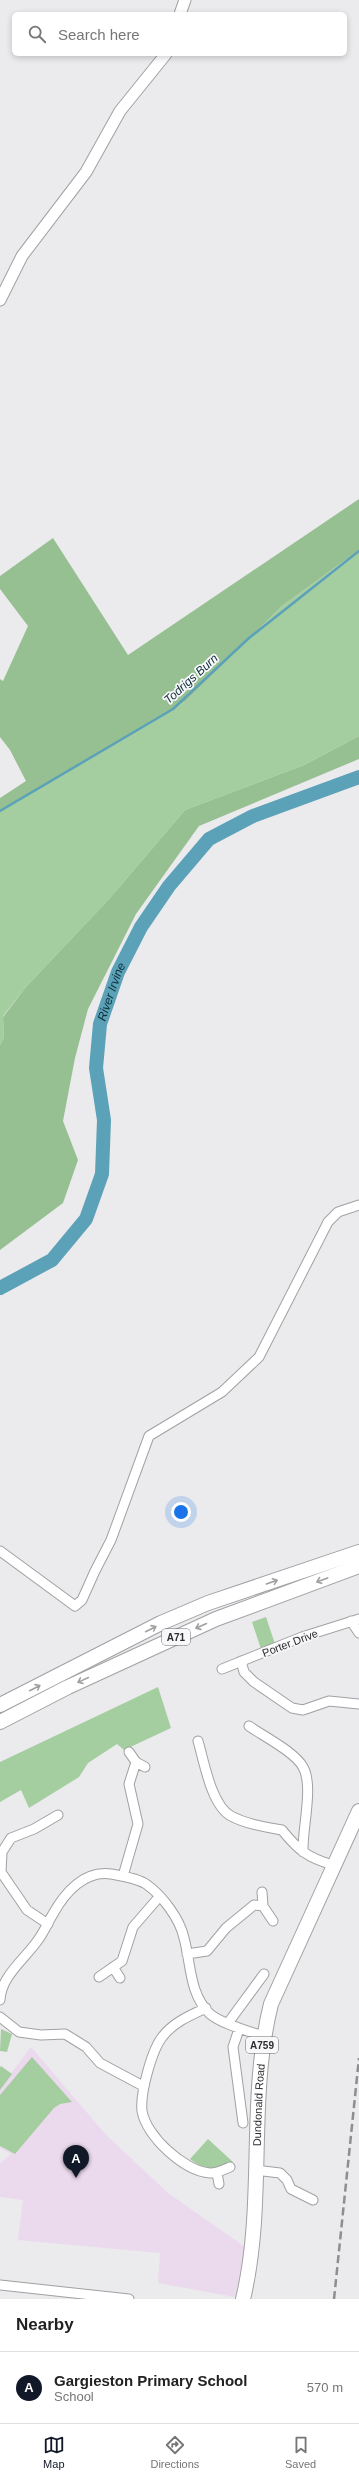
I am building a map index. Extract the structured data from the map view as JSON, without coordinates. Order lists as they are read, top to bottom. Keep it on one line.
{"streets":{"main road":["A71","A759","Dundonald Road"],"street":["Porter Drive"]},"water":["Todrigs Burn","River Irvine"],"page":{"search":"Search here","pins":"A","heading":"Nearby","list":[{"mark":"A","name":"Gargieston Primary School","note":"School","value":"570 m"}],"nav":["Map","Directions","Saved"]}}
